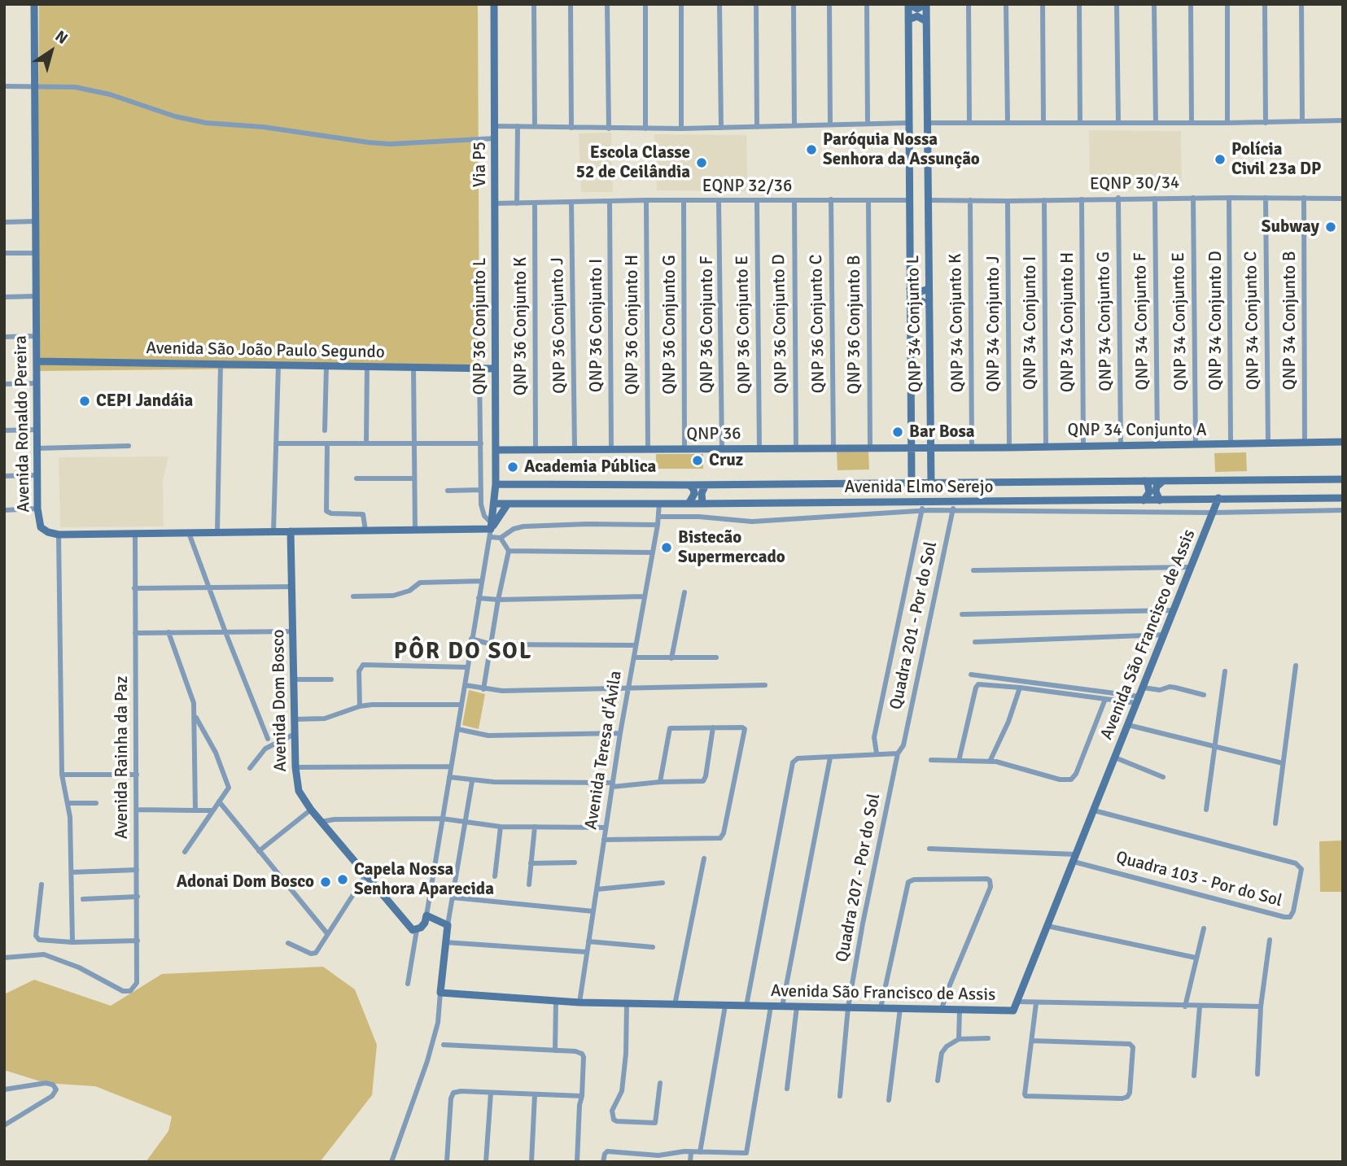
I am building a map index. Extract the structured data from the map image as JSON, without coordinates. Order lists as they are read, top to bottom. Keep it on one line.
{"streets":{"street":["Via P5","EQNP 30/34","EQNP 32/36","QNP 34 Conjunto D","QNP 34 Conjunto C","QNP 34 Conjunto B","QNP 34 Conjunto G","QNP 34 Conjunto F","QNP 34 Conjunto E","QNP 34 Conjunto H","QNP 34 Conjunto K","QNP 34 Conjunto I","QNP 36 Conjunto D","QNP 36 Conjunto C","QNP 34 Conjunto L","QNP 34 Conjunto J","QNP 36 Conjunto H","QNP 36 Conjunto G","QNP 36 Conjunto F","QNP 36 Conjunto E","QNP 36 Conjunto B","QNP 36 Conjunto J","QNP 36 Conjunto I","QNP 36 Conjunto L","QNP 36 Conjunto K","Avenida São João Paulo Segundo","Avenida Ronaldo Pereira","QNP 34 Conjunto A","QNP 36","Avenida Elmo Serejo","Quadra 201 - Por do Sol","Avenida São Francisco de Assis","Avenida Dom Bosco","Avenida Teresa d'Ávila","Avenida Rainha da Paz","Quadra 207 - Por do Sol","Quadra 103 - Por do Sol"]},"crossings":[["Via P5","EQNP 32/36"],["Via P5","QNP 36 Conjunto L"],["EQNP 30/34","QNP 34 Conjunto D"],["EQNP 30/34","QNP 34 Conjunto C"],["EQNP 30/34","QNP 34 Conjunto B"],["EQNP 30/34","QNP 34 Conjunto G"],["EQNP 30/34","QNP 34 Conjunto F"],["EQNP 30/34","QNP 34 Conjunto E"],["EQNP 30/34","QNP 34 Conjunto H"],["EQNP 30/34","QNP 34 Conjunto K"],["EQNP 30/34","QNP 34 Conjunto I"],["EQNP 30/34","QNP 34 Conjunto L"],["EQNP 30/34","QNP 34 Conjunto J"],["EQNP 32/36","QNP 36 Conjunto D"],["EQNP 32/36","QNP 36 Conjunto C"],["EQNP 32/36","QNP 36 Conjunto H"],["EQNP 32/36","QNP 36 Conjunto G"],["EQNP 32/36","QNP 36 Conjunto F"],["EQNP 32/36","QNP 36 Conjunto E"],["EQNP 32/36","QNP 36 Conjunto B"],["EQNP 32/36","QNP 36 Conjunto J"],["EQNP 32/36","QNP 36 Conjunto I"],["EQNP 32/36","QNP 36 Conjunto L"],["EQNP 32/36","QNP 36 Conjunto K"],["QNP 34 Conjunto D","QNP 34 Conjunto A"],["QNP 34 Conjunto C","QNP 34 Conjunto A"],["QNP 34 Conjunto B","QNP 34 Conjunto A"],["QNP 34 Conjunto G","QNP 34 Conjunto A"],["QNP 34 Conjunto F","QNP 34 Conjunto A"],["QNP 34 Conjunto E","QNP 34 Conjunto A"],["QNP 34 Conjunto H","QNP 34 Conjunto A"],["QNP 34 Conjunto K","QNP 34 Conjunto A"],["QNP 34 Conjunto I","QNP 34 Conjunto A"],["QNP 36 Conjunto D","QNP 36"],["QNP 36 Conjunto C","QNP 36"],["QNP 34 Conjunto L","QNP 34 Conjunto A"],["QNP 34 Conjunto L","QNP 36"],["QNP 34 Conjunto L","Avenida Elmo Serejo"],["QNP 34 Conjunto J","QNP 34 Conjunto A"],["QNP 36 Conjunto H","QNP 36"],["QNP 36 Conjunto G","QNP 36"],["QNP 36 Conjunto F","QNP 36"],["QNP 36 Conjunto E","QNP 36"],["QNP 36 Conjunto B","QNP 36"],["QNP 36 Conjunto J","QNP 36"],["QNP 36 Conjunto I","QNP 36"],["QNP 36 Conjunto L","Avenida São João Paulo Segundo"],["QNP 36 Conjunto L","QNP 36"],["QNP 36 Conjunto K","QNP 36"],["Avenida São João Paulo Segundo","Avenida Ronaldo Pereira"],["QNP 34 Conjunto A","QNP 36"],["Avenida Elmo Serejo","Quadra 201 - Por do Sol"],["Avenida Elmo Serejo","Avenida São Francisco de Assis"],["Avenida Elmo Serejo","Avenida Teresa d'Ávila"],["Quadra 201 - Por do Sol","Quadra 207 - Por do Sol"],["Avenida São Francisco de Assis","Avenida Teresa d'Ávila"],["Avenida São Francisco de Assis","Quadra 207 - Por do Sol"],["Avenida São Francisco de Assis","Quadra 103 - Por do Sol"]],"districts":["PÔR DO SOL"],"places":["Paróquia Nossa Senhora da Assunção","Polícia Civil 23a DP","Escola Classe 52 de Ceilândia","Subway","CEPI Jandáia","Bar Bosa","Cruz","Academia Pública","Bistecão Supermercado","Capela Nossa Senhora Aparecida","Adonai Dom Bosco"],"north":"top right"}
